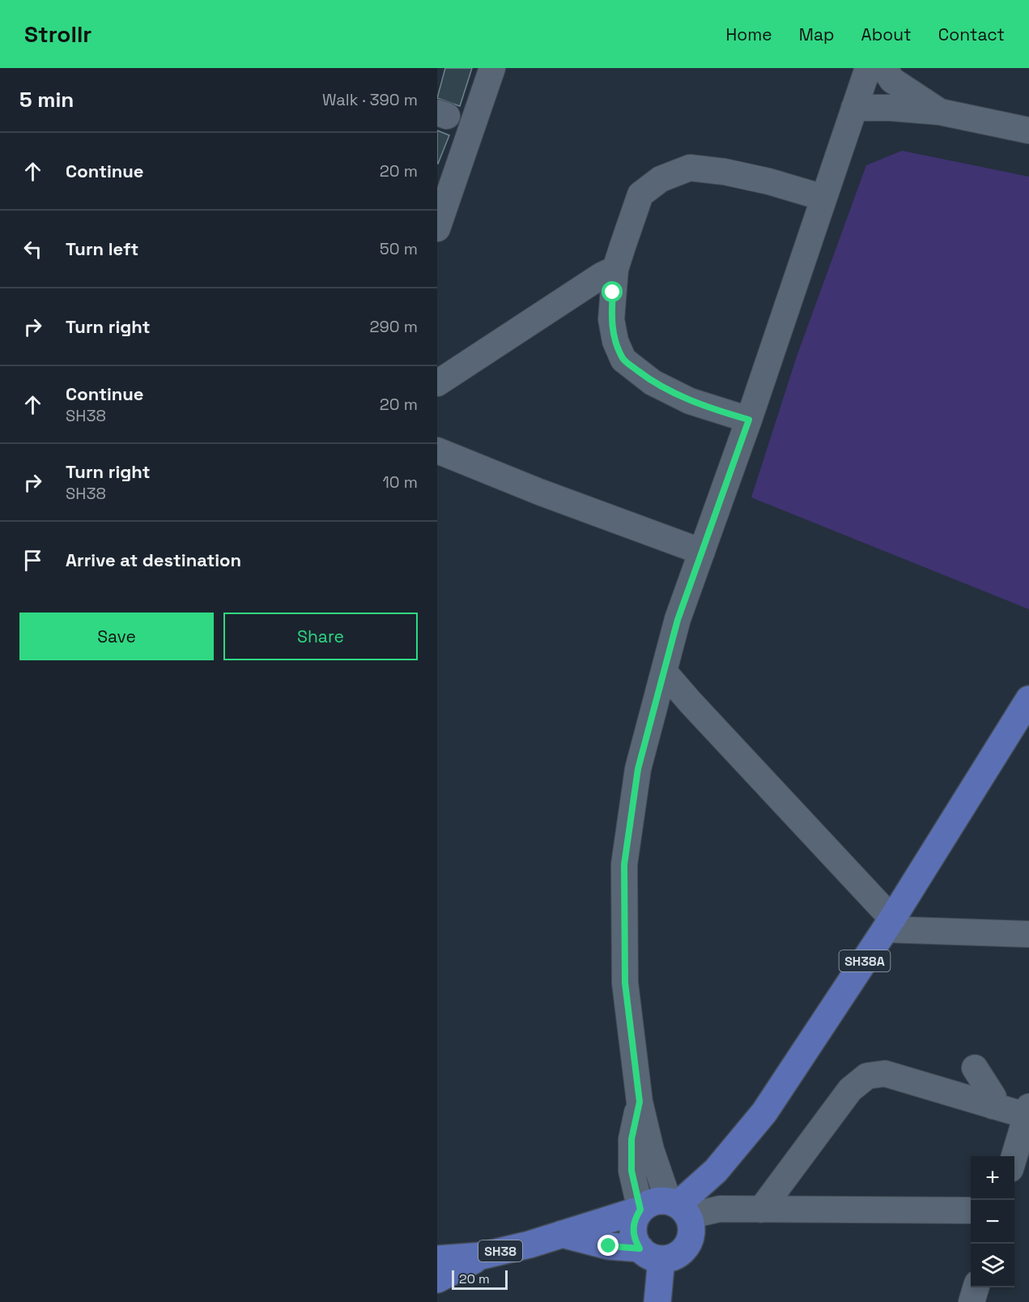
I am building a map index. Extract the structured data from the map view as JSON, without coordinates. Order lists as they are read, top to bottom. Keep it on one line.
{"streets":{"main road":["SH38A","SH38"]},"crossings":[["SH38A","SH38"]],"scale_bar":"20 m","page":{"header":"Strollr","nav":["Home","Map","About","Contact"],"heading":["5 min","Walk · 390 m"],"list":[["Continue","20 m"],["Turn left","50 m"],["Turn right","290 m"],["Continue","SH38","20 m"],["Turn right","SH38","10 m"],"Arrive at destination"],"buttons":["Save","Share"],"map_buttons":["+","−"],"scale":"20 m"}}
